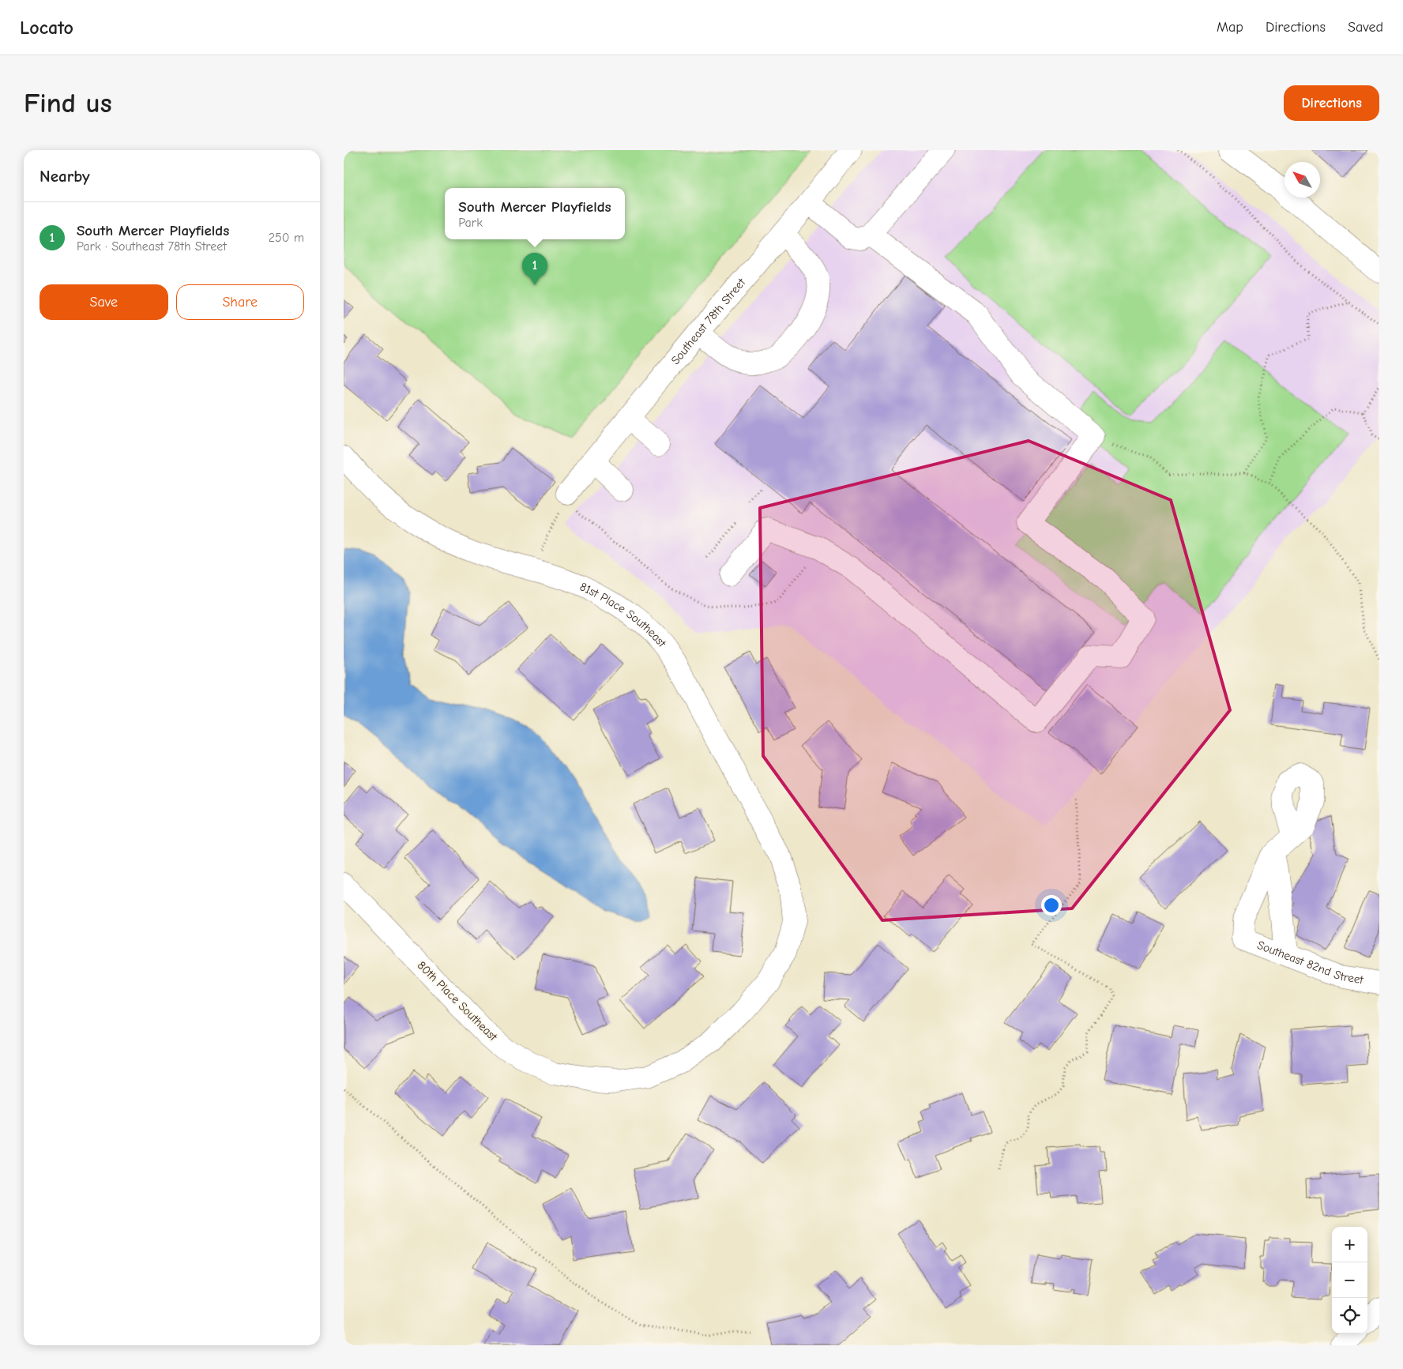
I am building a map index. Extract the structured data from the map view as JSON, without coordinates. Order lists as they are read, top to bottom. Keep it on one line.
{"streets":{"street":["Southeast 78th Street","81st Place Southeast","Southeast 82nd Street","80th Place Southeast"]},"crossings":[["81st Place Southeast","80th Place Southeast"]],"north":"top left","page":{"header":"Locato","nav":["Map","Directions","Saved"],"buttons":["Directions",["Save","Share"]],"title":"Find us","heading":"Nearby","popup":["South Mercer Playfields","Park"],"list":[{"mark":"1","name":"South Mercer Playfields","note":"Park · Southeast 78th Street","value":"250 m"}],"pins":"1","map_buttons":["+","−"]}}
